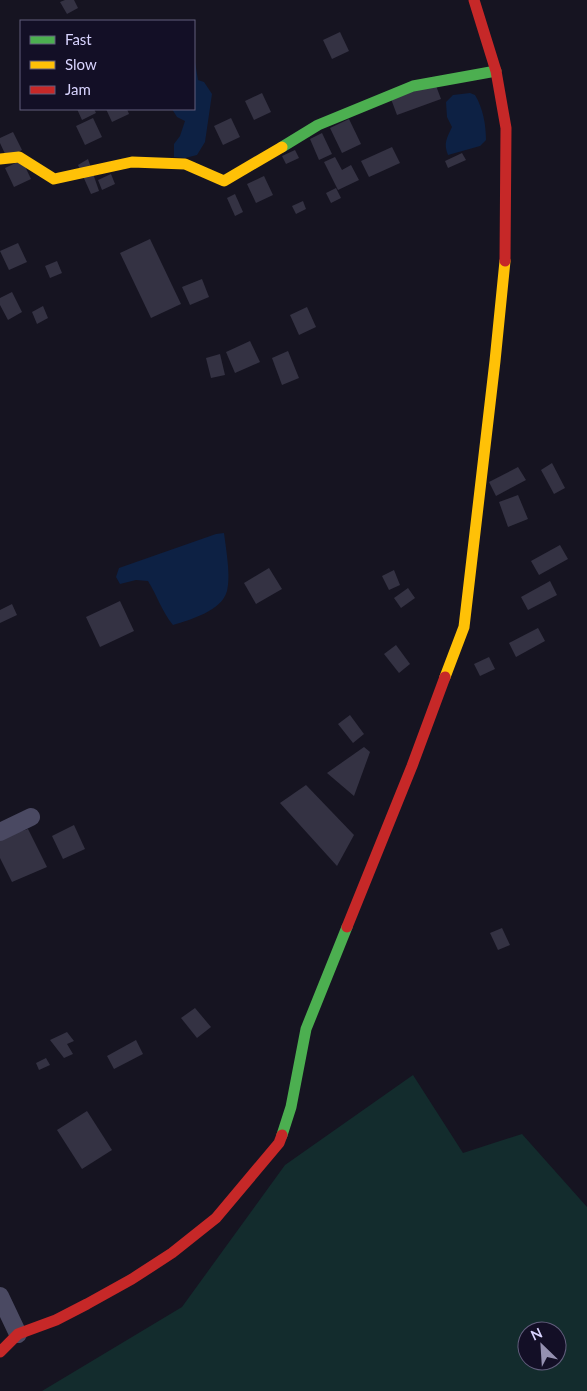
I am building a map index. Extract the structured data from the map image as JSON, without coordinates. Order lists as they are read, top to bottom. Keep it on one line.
{"legend":["Fast","Slow","Jam"],"north":"top left"}
